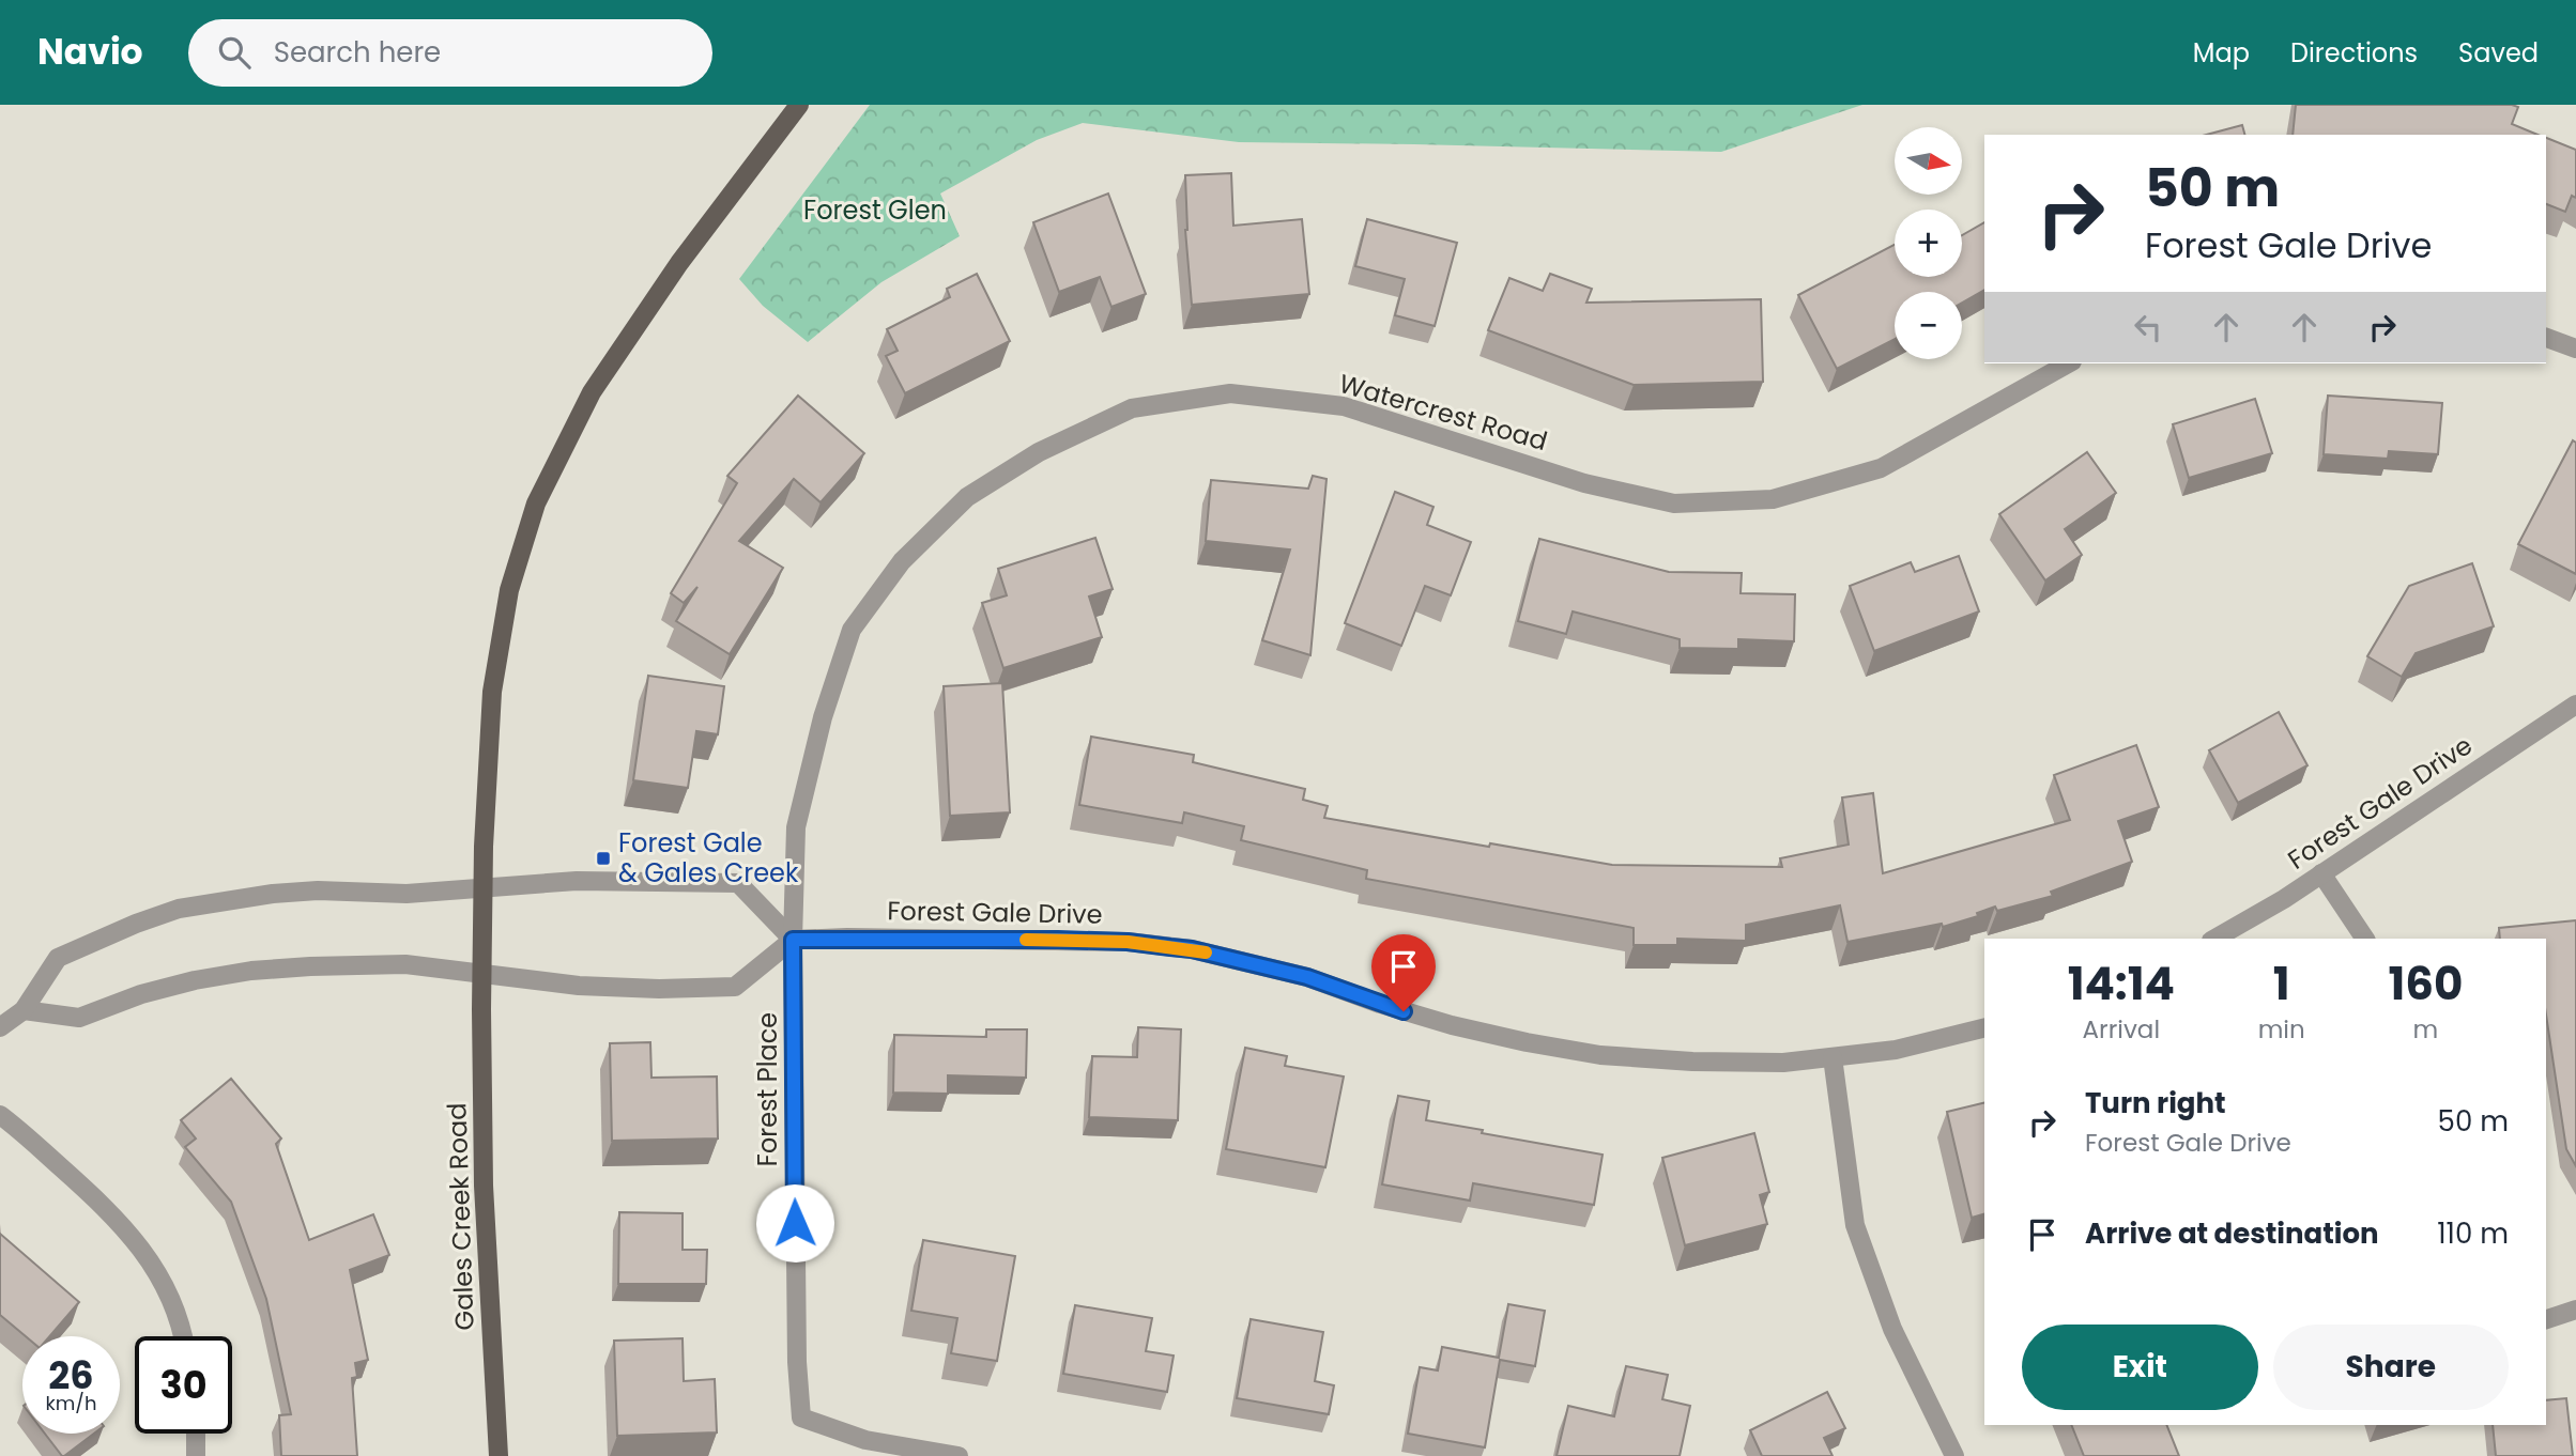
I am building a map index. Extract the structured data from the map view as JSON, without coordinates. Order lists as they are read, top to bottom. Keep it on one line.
{"streets":{"main road":["Gales Creek Road"],"street":["Watercrest Road","Forest Gale Drive","Forest Place"]},"crossings":[["Watercrest Road","Forest Gale Drive"],["Watercrest Road","Forest Place"],["Forest Gale Drive","Forest Place"]],"parks":["Forest Glen"],"places":{"transit":["Forest Gale & Gales Creek"]},"north":"right","page":{"header":"Navio","search":"Search here","nav":["Map","Directions","Saved"],"map_buttons":["+","−"],"turn":["50 m","Forest Gale Drive"],"eta":["14:14","Arrival","1","min","160","m"],"list":[{"name":"Turn right","note":"Forest Gale Drive","value":"50 m"},{"name":"Arrive at destination","value":"110 m"}],"buttons":["Exit","Share"],"speed":"26 km/h","limit":"30"}}
